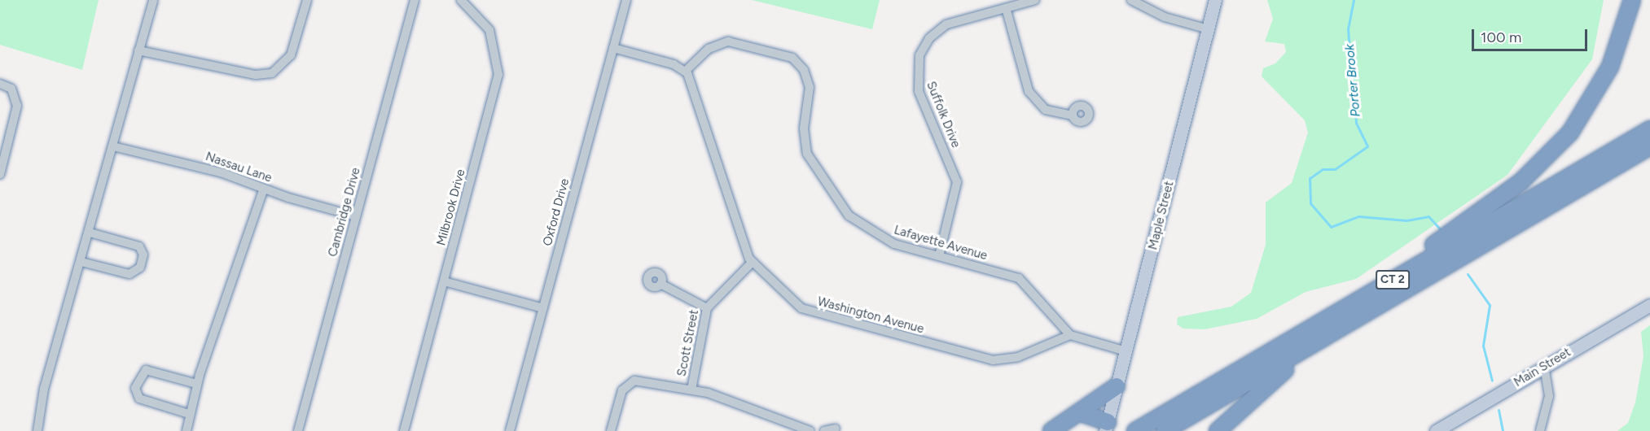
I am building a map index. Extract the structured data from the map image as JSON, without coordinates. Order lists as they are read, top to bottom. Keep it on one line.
{"streets":{"highway":["CT 2"],"street":["Suffolk Drive","Nassau Lane","Milbrook Drive","Cambridge Drive","Oxford Drive","Maple Street","Lafayette Avenue","Washington Avenue","Scott Street","Main Street"]},"crossings":[["Suffolk Drive","Lafayette Avenue"],["Nassau Lane","Cambridge Drive"],["Lafayette Avenue","Washington Avenue"],["Washington Avenue","Scott Street"]],"water":["Porter Brook"],"scale_bar":"100 m"}
